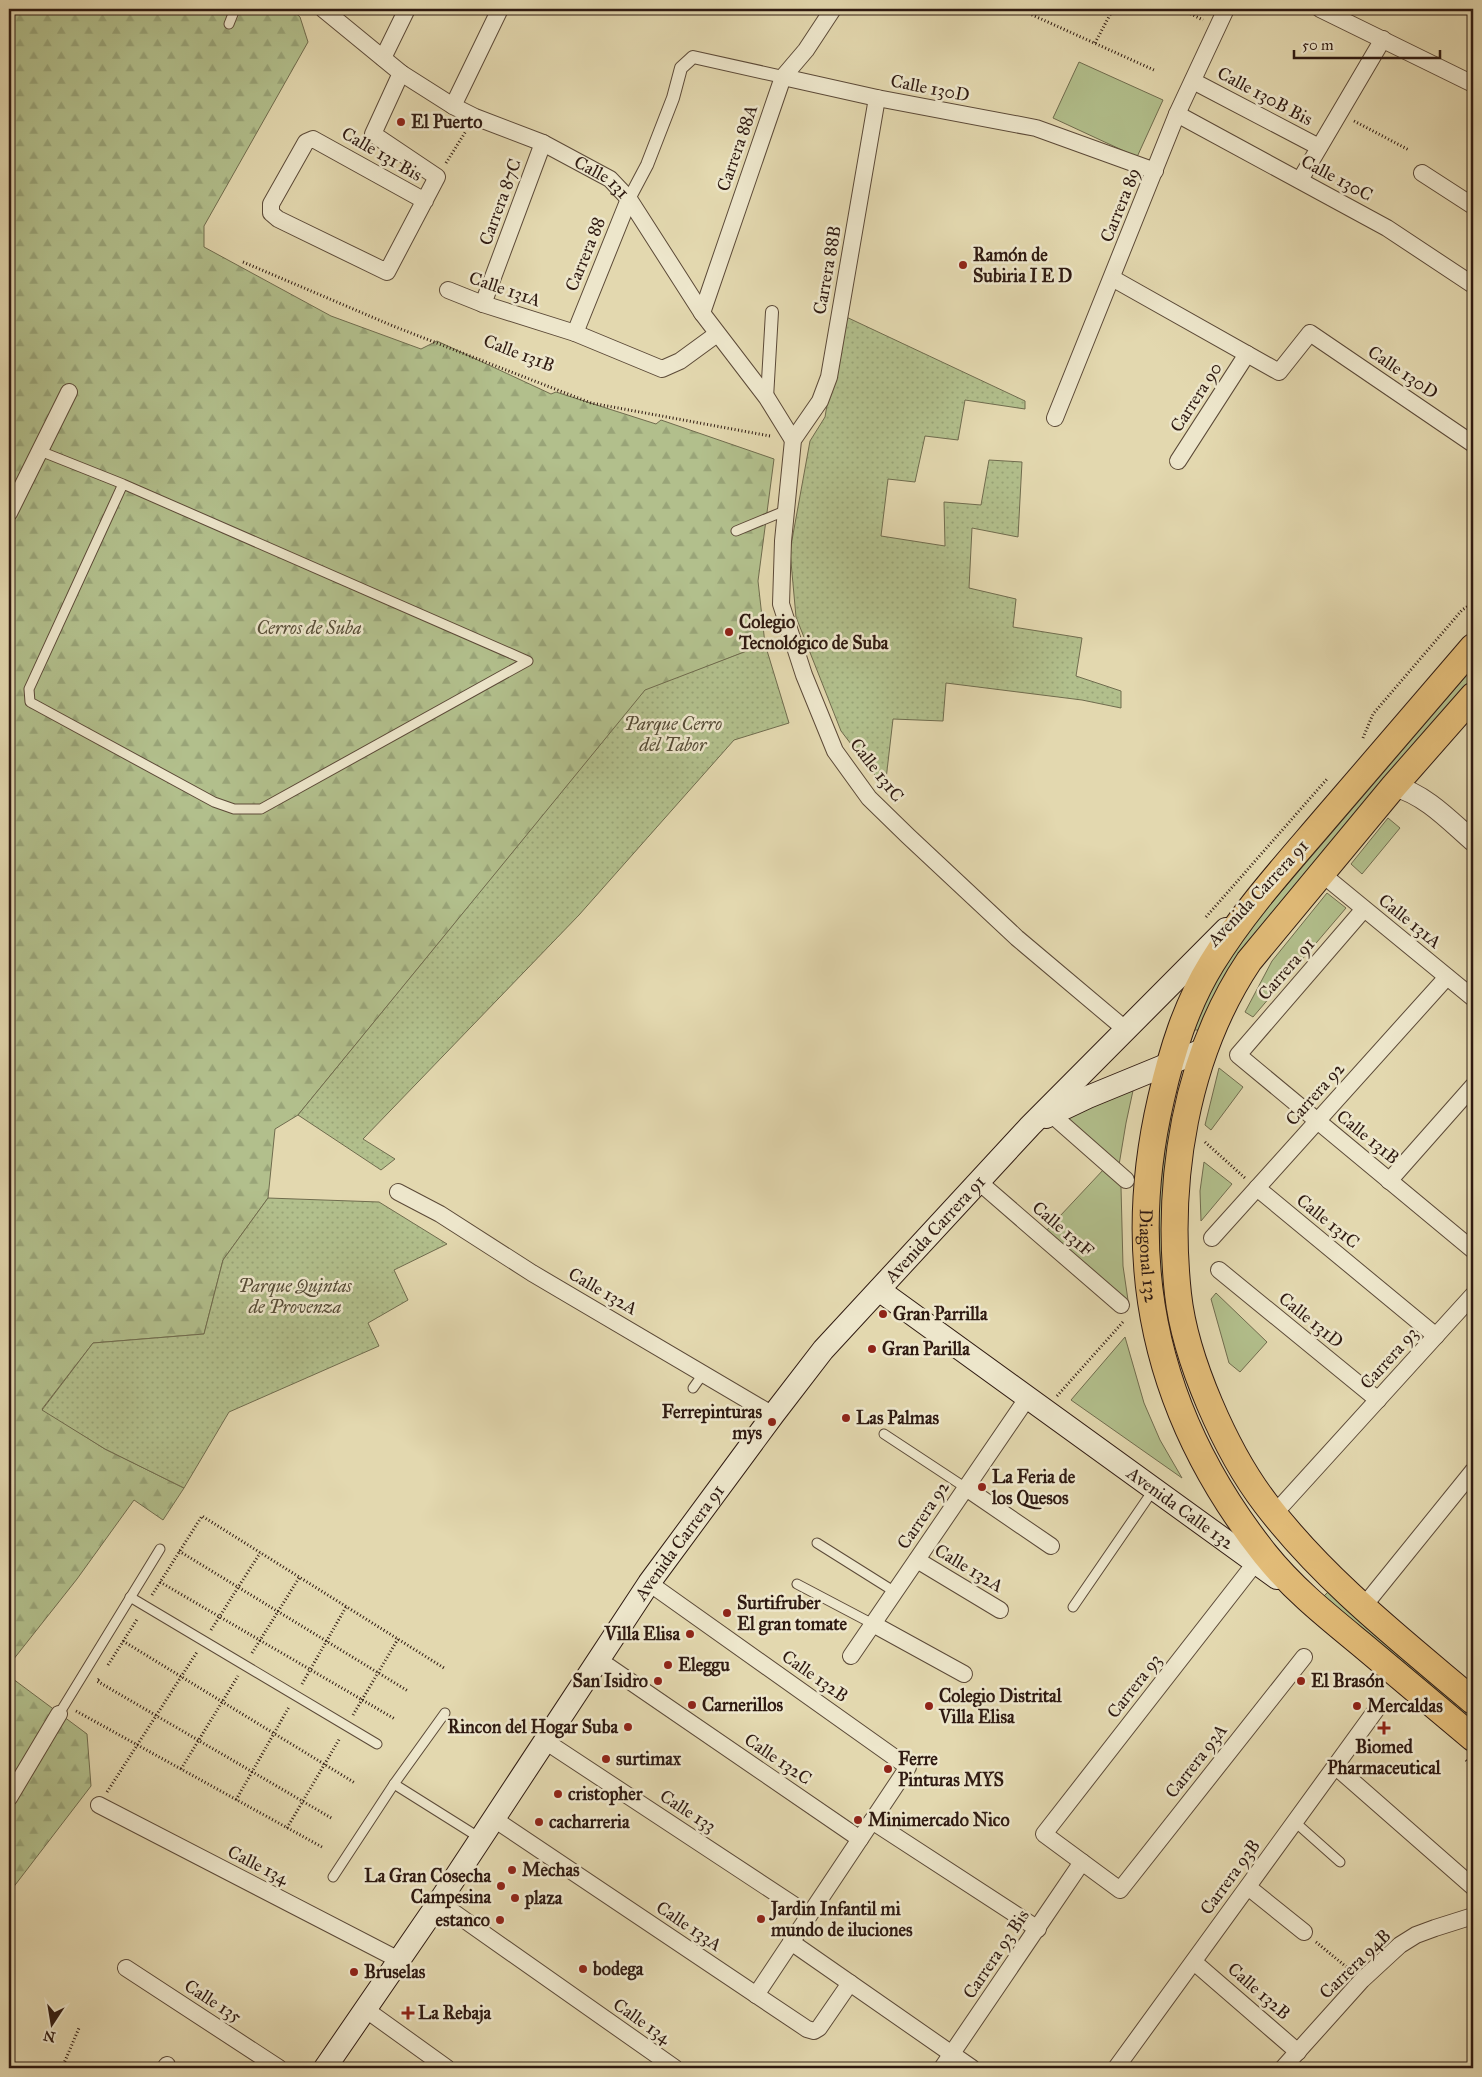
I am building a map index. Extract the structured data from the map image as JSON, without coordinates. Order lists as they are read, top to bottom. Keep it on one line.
{"streets":{"main road":["Avenida Carrera 91","Diagonal 132","Avenida Calle 132"],"street":["Calle 130D","Calle 130B Bis","Carrera 88A","Calle 131 Bis","Calle 130C","Calle 131","Carrera 87C","Carrera 89","Carrera 88","Carrera 88B","Calle 131A","Calle 131B","Carrera 90","Calle 131C","Carrera 91","Carrera 92","Calle 131F","Calle 132A","Calle 131D","Carrera 93","Calle 132B","Calle 132C","Carrera 93A","Calle 133","Calle 134","Carrera 93B","Calle 133A","Carrera 93 Bis","Carrera 94B","Calle 135"]},"crossings":[["Calle 130D","Carrera 88A"],["Calle 130D","Carrera 89"],["Calle 130D","Carrera 88"],["Calle 130D","Carrera 88B"],["Calle 130D","Carrera 90"],["Calle 130B Bis","Carrera 89"],["Carrera 88A","Calle 131"],["Calle 131 Bis","Calle 131"],["Calle 130C","Carrera 89"],["Calle 131","Carrera 87C"],["Calle 131","Carrera 88"],["Calle 131","Carrera 88B"],["Calle 131","Calle 131A"],["Calle 131","Calle 131B"],["Calle 131","Calle 131C"],["Carrera 87C","Calle 131A"],["Carrera 88","Calle 131A"],["Carrera 88B","Calle 131B"],["Carrera 88B","Calle 131C"],["Calle 131A","Avenida Carrera 91"],["Calle 131A","Carrera 91"],["Calle 131A","Carrera 92"],["Calle 131B","Calle 131C"],["Calle 131B","Carrera 91"],["Calle 131B","Carrera 92"],["Calle 131C","Avenida Carrera 91"],["Calle 131C","Carrera 92"],["Calle 131C","Carrera 93"],["Avenida Carrera 91","Calle 131F"],["Avenida Carrera 91","Diagonal 132"],["Avenida Carrera 91","Calle 132A"],["Avenida Carrera 91","Avenida Calle 132"],["Avenida Carrera 91","Calle 132B"],["Avenida Carrera 91","Calle 132C"],["Avenida Carrera 91","Calle 133"],["Avenida Carrera 91","Calle 134"],["Avenida Carrera 91","Calle 133A"],["Carrera 92","Calle 132A"],["Carrera 92","Avenida Calle 132"],["Diagonal 132","Carrera 93"],["Diagonal 132","Avenida Calle 132"],["Calle 131D","Carrera 93"],["Carrera 93","Avenida Calle 132"],["Carrera 93","Carrera 93A"],["Carrera 93","Carrera 93 Bis"],["Calle 132B","Carrera 93B"],["Calle 132B","Carrera 94B"],["Carrera 93A","Carrera 93 Bis"]],"parks":["Cerros de Suba","Parque Cerro del Tabor","Parque Quintas de Provenza"],"places":{"other":["El Puerto","Ramón de Subiria I E D","Colegio Tecnológico de Suba","Gran Parrilla","Gran Parilla","Las Palmas","Ferrepinturas mys","La Feria de los Quesos","Surtifruber El gran tomate","Villa Elisa","Eleggu","San Isidro","El Brasón","Carnerillos","Colegio Distrital Villa Elisa","Mercaldas","Rincon del Hogar Suba","surtimax","Ferre Pinturas MYS","cristopher","Minimercado Nico","cacharreria","Mechas","La Gran Cosecha Campesina","plaza","Jardin Infantil mi mundo de iluciones","estanco","bodega","Bruselas"],"health":["Biomed Pharmaceutical","La Rebaja"]},"scale_bar":"50 m","north":"bottom"}
